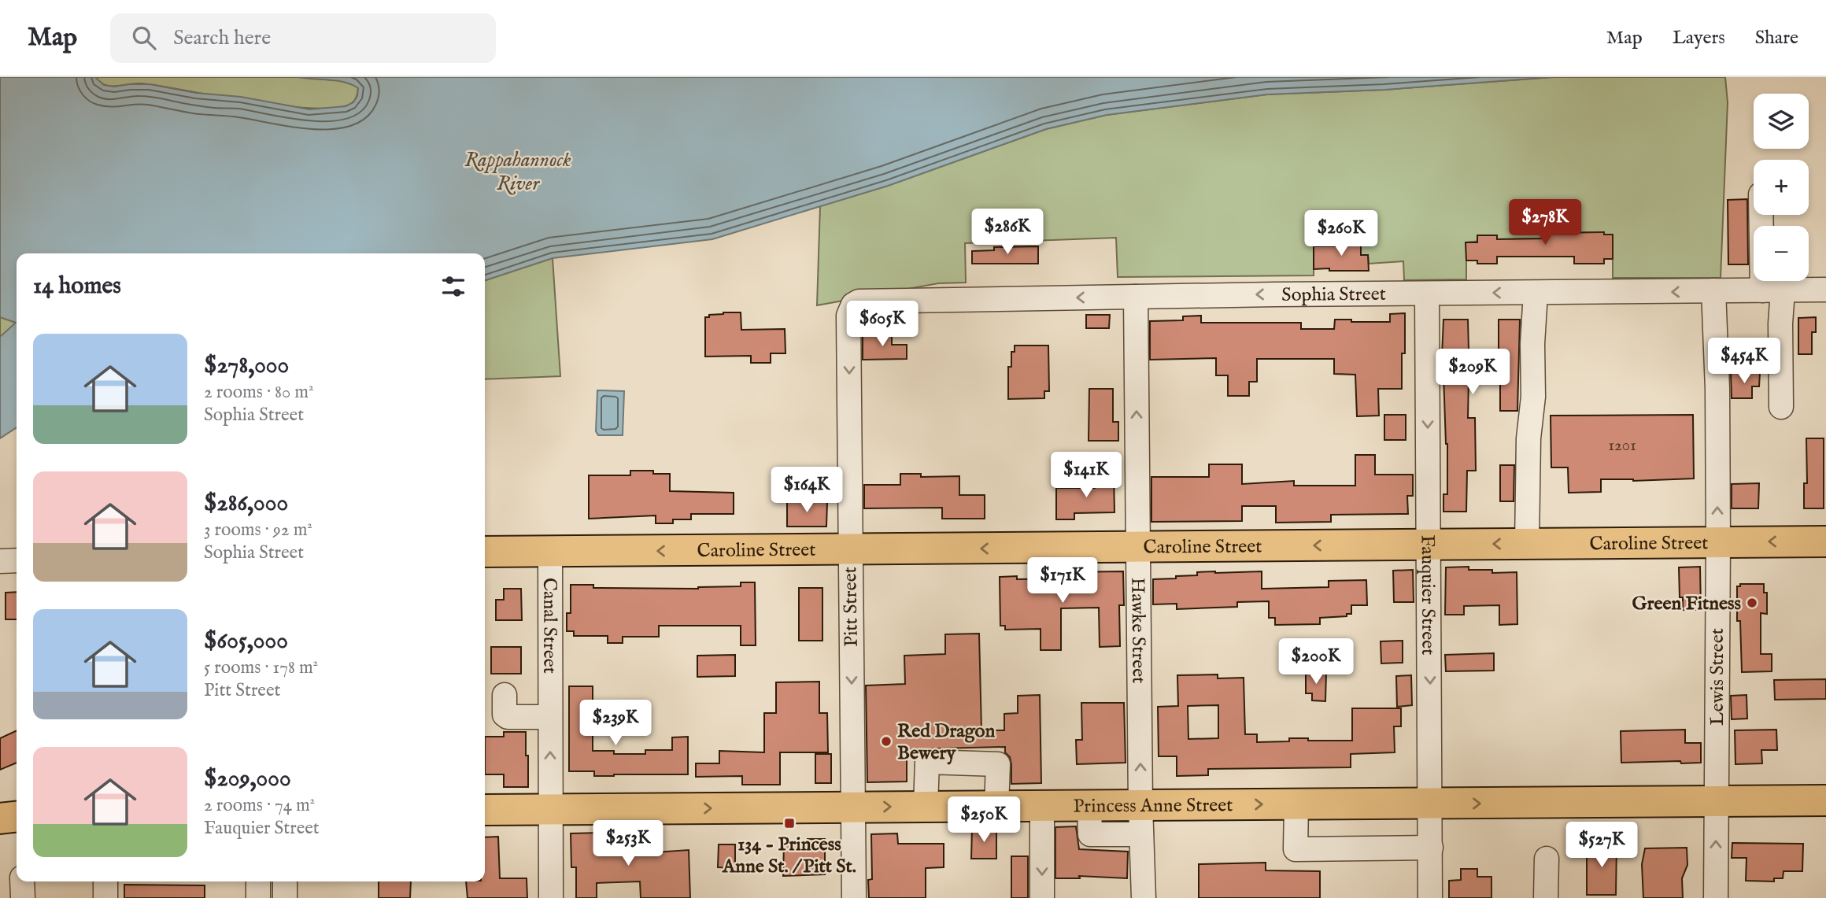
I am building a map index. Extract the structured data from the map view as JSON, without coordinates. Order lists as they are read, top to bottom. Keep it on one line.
{"streets":{"main road":["Caroline Street","Princess Anne Street"],"street":["Sophia Street","Fauquier Street","Pitt Street","Canal Street","Hawke Street","Lewis Street"]},"crossings":[["Sophia Street","Fauquier Street"],["Sophia Street","Pitt Street"],["Sophia Street","Hawke Street"],["Sophia Street","Lewis Street"],["Caroline Street","Fauquier Street"],["Caroline Street","Pitt Street"],["Caroline Street","Canal Street"],["Caroline Street","Hawke Street"],["Caroline Street","Lewis Street"],["Fauquier Street","Princess Anne Street"],["Pitt Street","Princess Anne Street"],["Canal Street","Princess Anne Street"],["Hawke Street","Princess Anne Street"],["Lewis Street","Princess Anne Street"]],"one_way":["Sophia Street","Caroline Street","Pitt Street","Hawke Street","Princess Anne Street"],"water":["Rappahannock River"],"places":{"other":["Green Fitness","Red Dragon Bewery"],"transit":["134 - Princess Anne St. / Pitt St."]},"house_numbers":["1201"],"page":{"header":"Map","search":"Search here","nav":["Map","Layers","Share"],"map_buttons":["+","−"],"price":["$278K","$286K","$260K","$605K","$454K","$209K","$141K","$164K","$171K","$200K","$239K","$250K","$253K","$527K"],"heading":"14 homes","list":[{"name":"$278,000","note":"2 rooms · 80 m² · Sophia Street"},{"name":"$286,000","note":"3 rooms · 92 m² · Sophia Street"},{"name":"$605,000","note":"5 rooms · 178 m² · Pitt Street"},{"name":"$209,000","note":"2 rooms · 74 m² · Fauquier Street"}]}}
